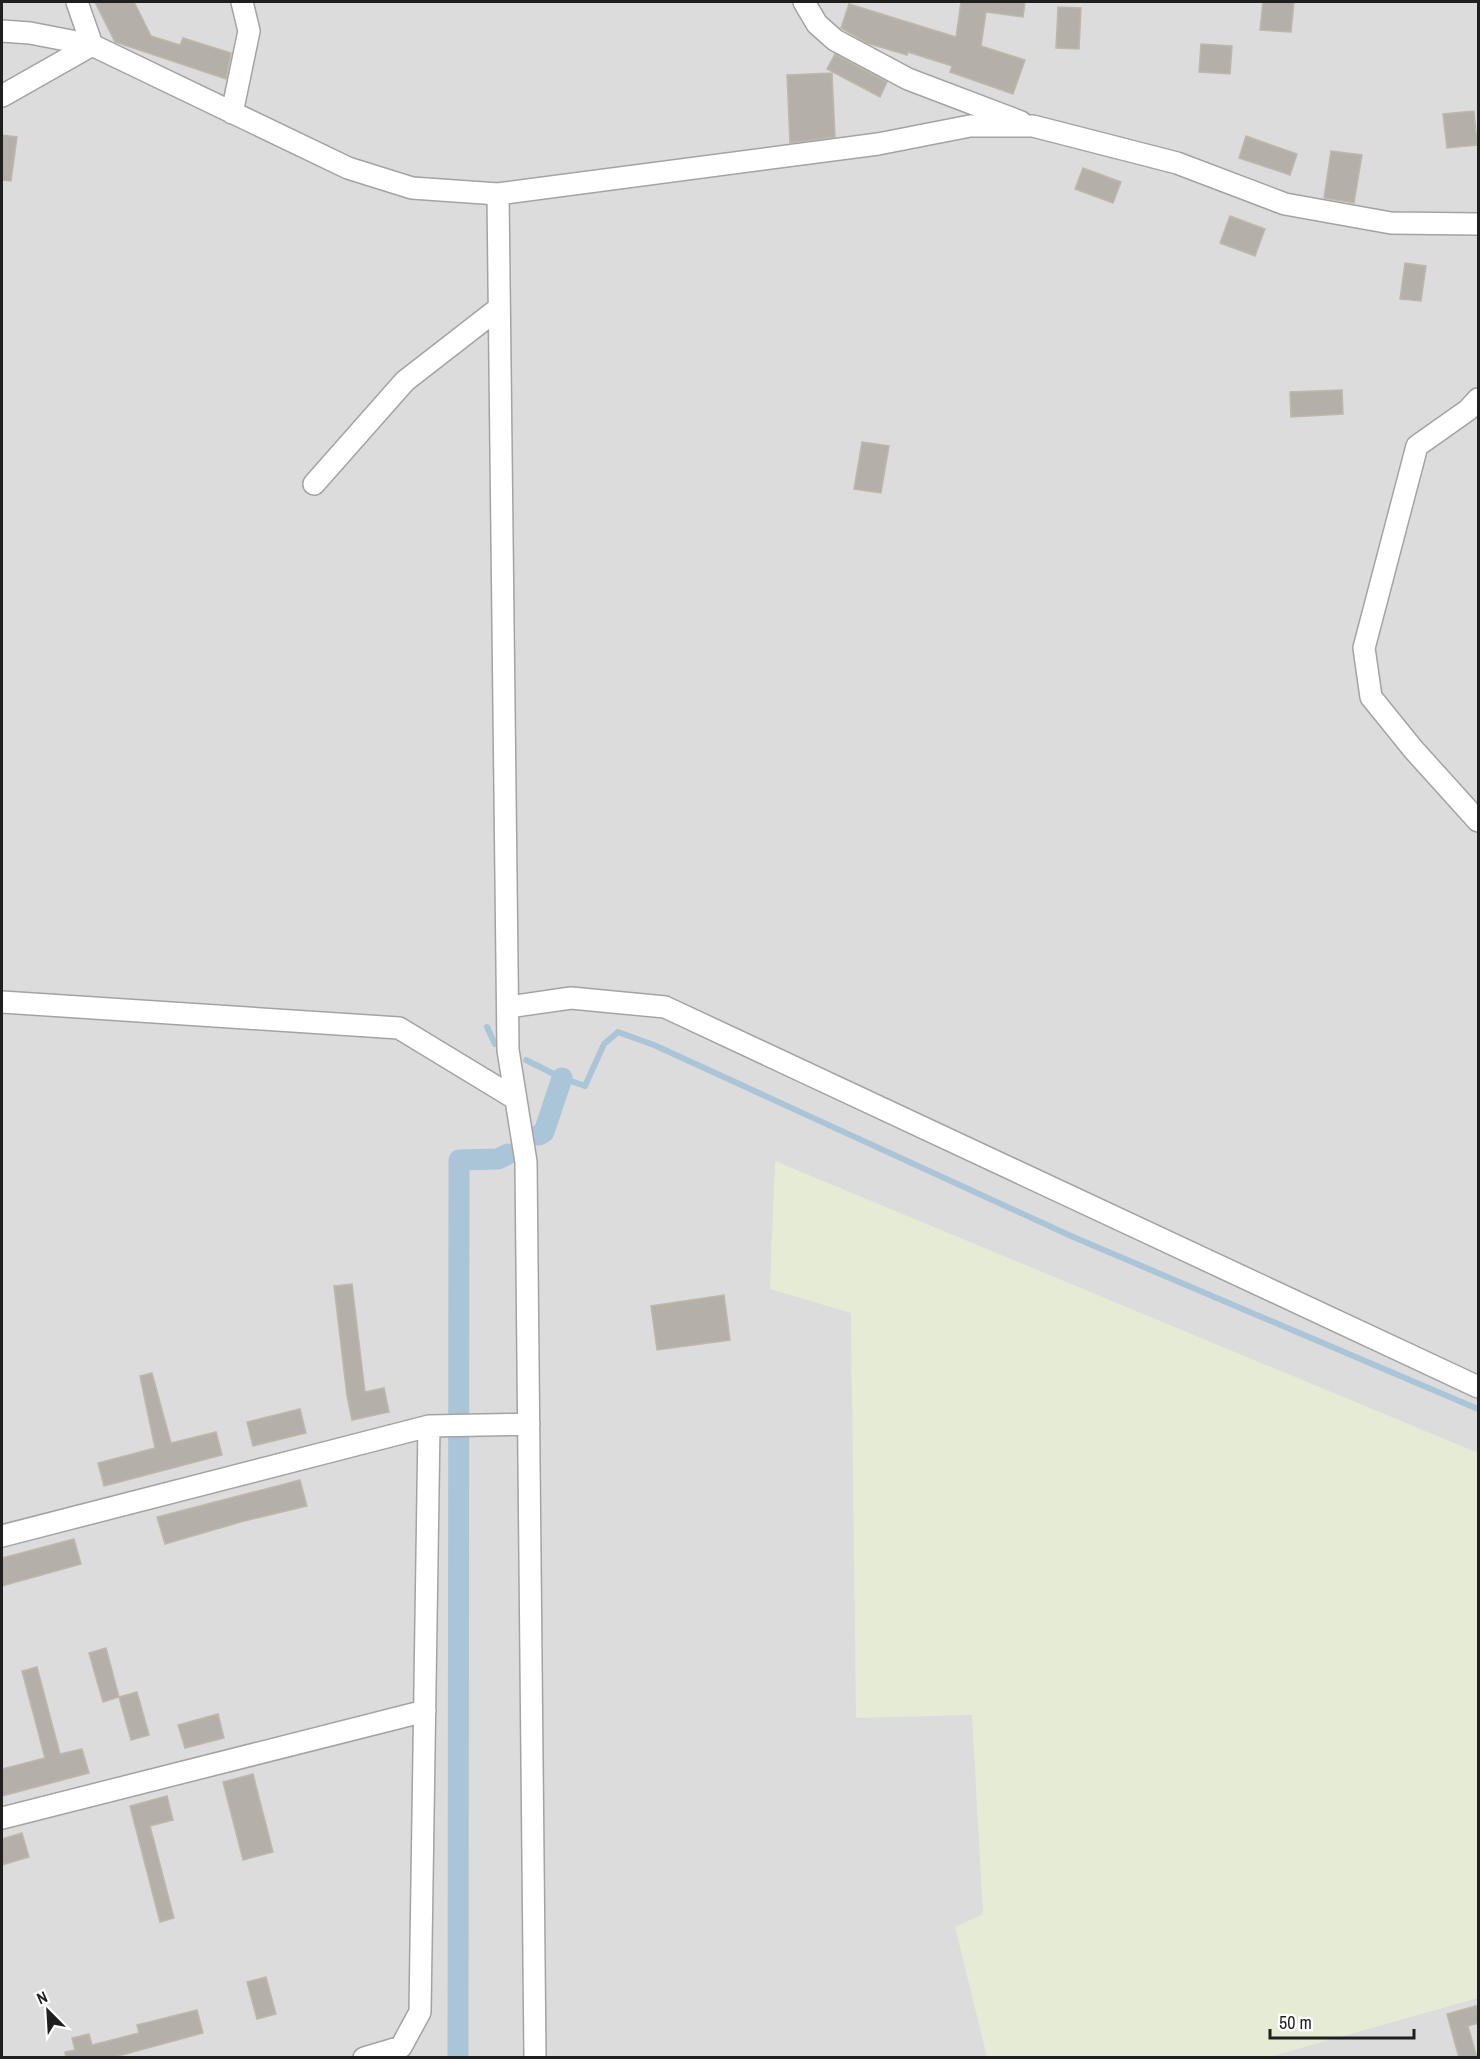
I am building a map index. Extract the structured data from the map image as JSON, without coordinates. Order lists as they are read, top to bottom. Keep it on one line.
{"scale_bar":"50 m","north":"top left"}
